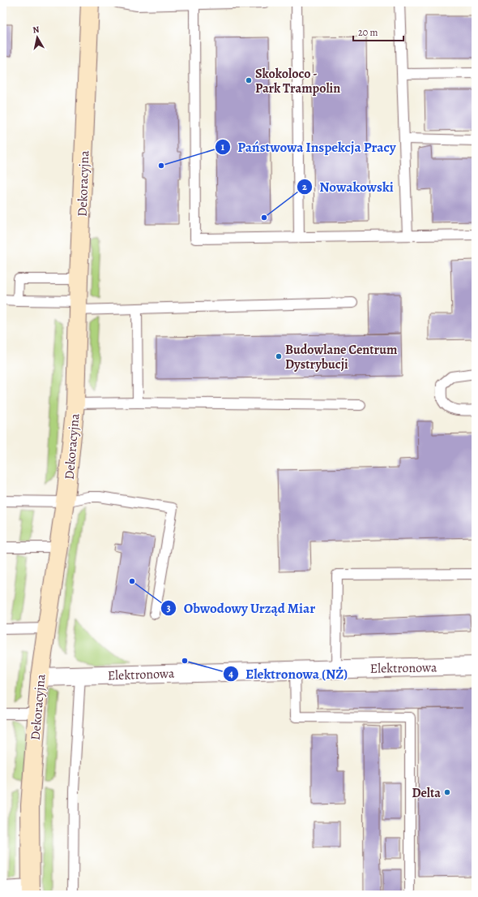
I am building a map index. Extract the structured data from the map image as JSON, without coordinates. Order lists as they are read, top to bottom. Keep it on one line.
{"streets":{"street":["Dekoracyjna","Elektronowa"]},"crossings":[["Dekoracyjna","Elektronowa"]],"places":["Skokoloco - Park Trampolin","Państwowa Inspekcja Pracy","Nowakowski","Budowlane Centrum Dystrybucji","Obwodowy Urząd Miar","Elektronowa (NŻ)","Delta"],"scale_bar":"20 m","north":"top"}
